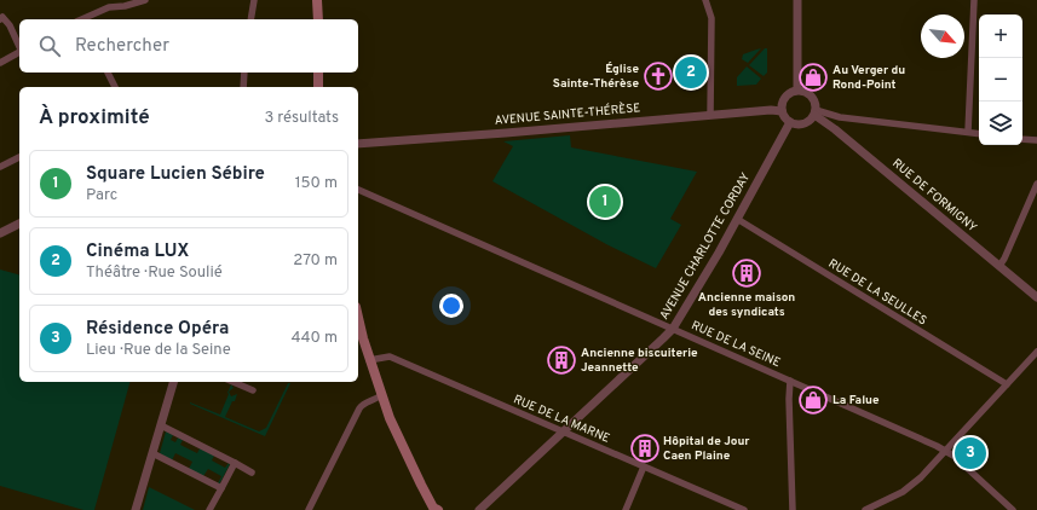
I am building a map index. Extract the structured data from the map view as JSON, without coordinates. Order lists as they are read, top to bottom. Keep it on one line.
{"streets":{"street":["AVENUE SAINTE-THÉRÈSE","RUE DE FORMIGNY","AVENUE CHARLOTTE CORDAY","RUE DE LA SEULLES","RUE DE LA SEINE","RUE DE LA MARNE"]},"crossings":[["AVENUE SAINTE-THÉRÈSE","RUE DE FORMIGNY"],["AVENUE SAINTE-THÉRÈSE","AVENUE CHARLOTTE CORDAY"],["RUE DE FORMIGNY","AVENUE CHARLOTTE CORDAY"],["AVENUE CHARLOTTE CORDAY","RUE DE LA SEULLES"],["AVENUE CHARLOTTE CORDAY","RUE DE LA SEINE"],["AVENUE CHARLOTTE CORDAY","RUE DE LA MARNE"]],"places":{"church":["Église Sainte-Thérèse"],"shop":["Au Verger du Rond-Point","La Falue"],"building":["Ancienne maison des syndicats","Ancienne biscuiterie Jeannette","Hôpital de Jour Caen Plaine"]},"north":"bottom right","page":{"map_buttons":["+","−"],"search":"Rechercher","pins":["2","1","3"],"heading":["À proximité","3 résultats"],"list":[{"mark":"1","name":"Square Lucien Sébire","note":"Parc","value":"150 m"},{"mark":"2","name":"Cinéma LUX","note":"Théâtre · Rue Soulié","value":"270 m"},{"mark":"3","name":"Résidence Opéra","note":"Lieu · Rue de la Seine","value":"440 m"}]}}
